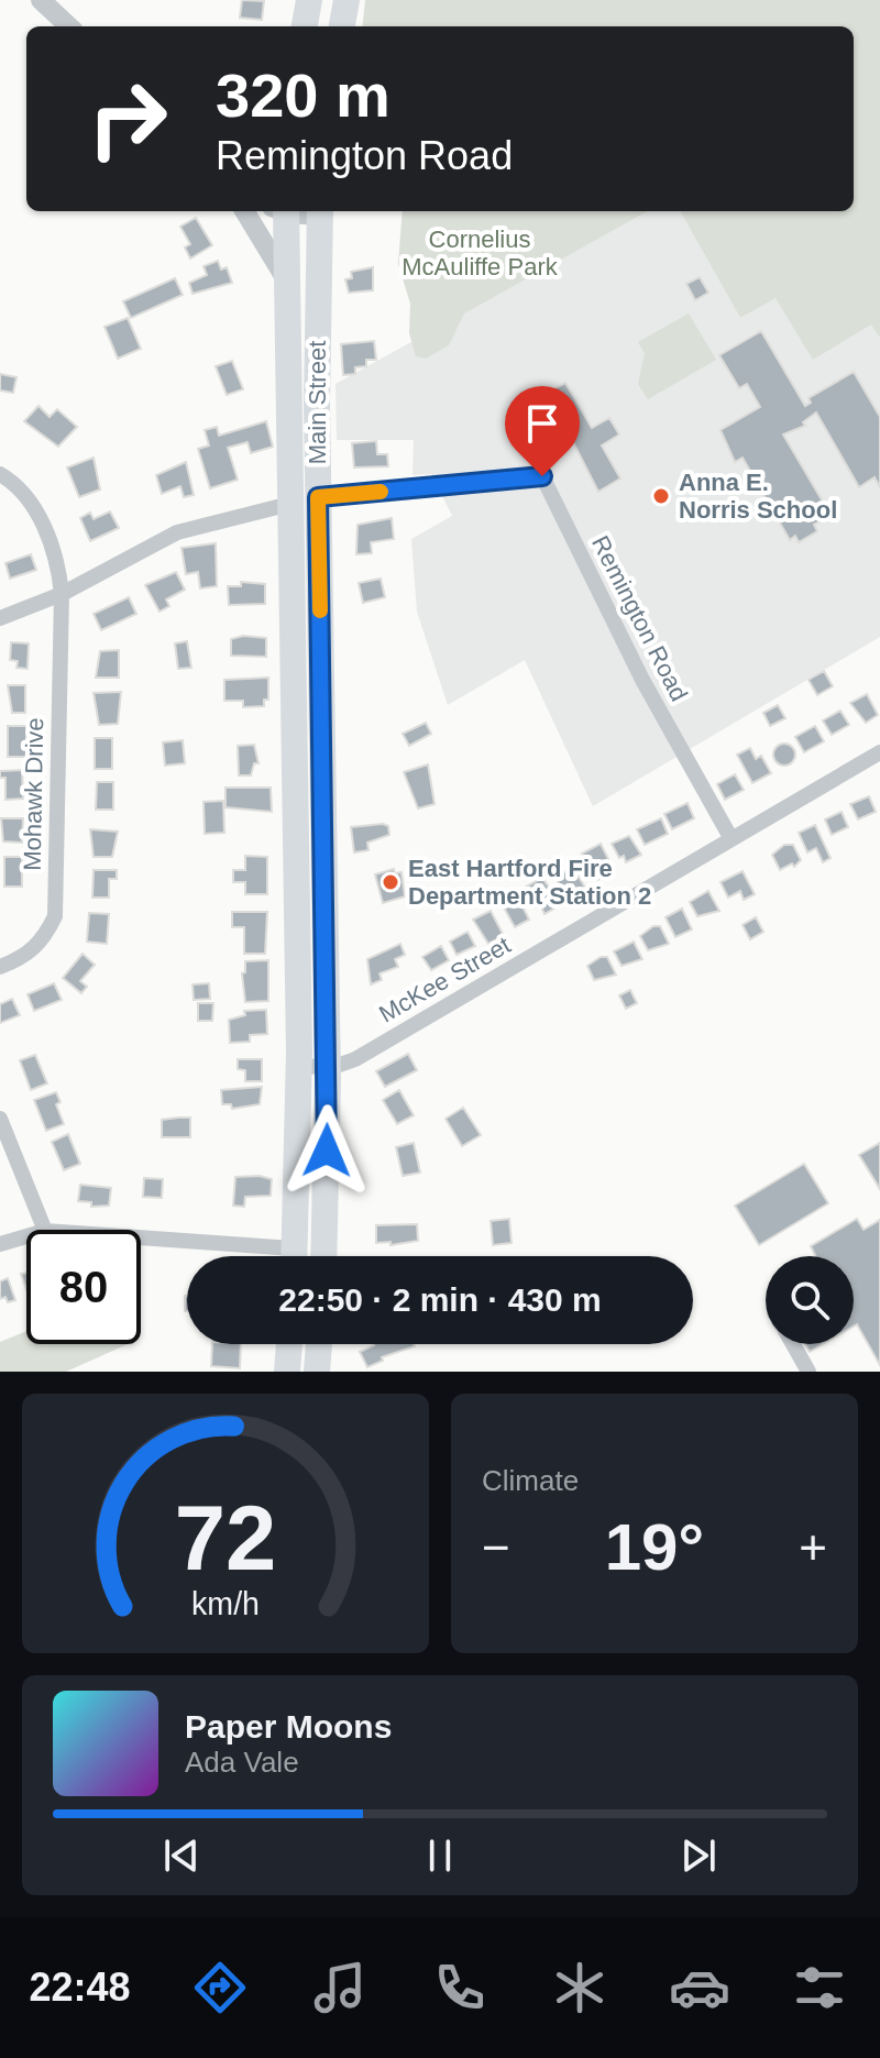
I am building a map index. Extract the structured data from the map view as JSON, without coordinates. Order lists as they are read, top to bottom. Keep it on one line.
{"streets":{"highway":["Main Street"],"street":["Remington Road","Mohawk Drive","McKee Street"]},"crossings":[["Main Street","Remington Road"],["Main Street","McKee Street"],["Remington Road","McKee Street"]],"parks":["Cornelius McAuliffe Park"],"places":["Anna E. Norris School","East Hartford Fire Department Station 2"],"page":{"turn":["320 m","Remington Road"],"limit":"80","trip":"22:50 · 2 min · 430 m","tile":"Climate","heat":["−","19°","+"],"song":["Paper Moons","Ada Vale"],"tabs":"22:48","gauge":["72","km/h"]}}
